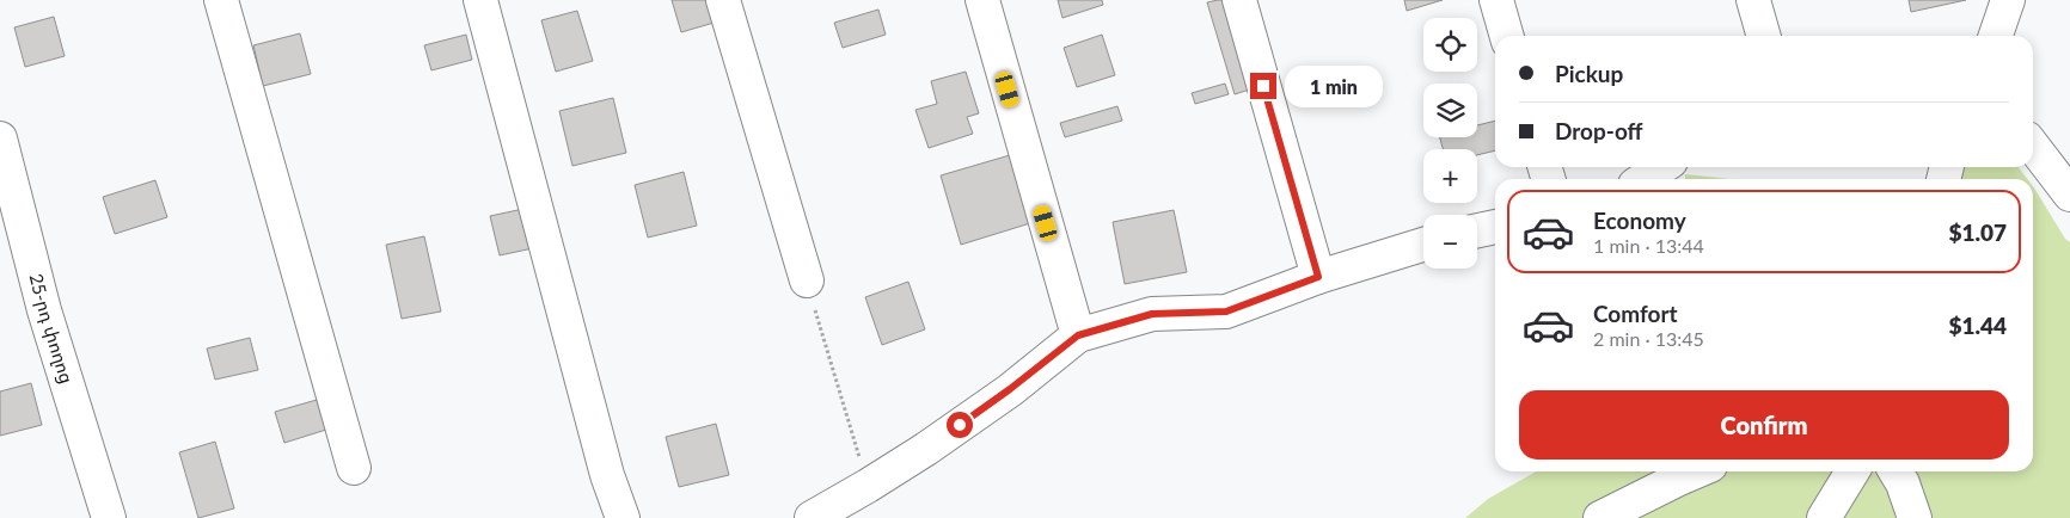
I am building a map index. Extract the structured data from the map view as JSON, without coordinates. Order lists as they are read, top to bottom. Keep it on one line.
{"streets":{"street":["25-րդ փողոց"]},"page":{"map_buttons":["+","−"],"banner":["Pickup","Drop-off"],"bubble":"1 min","list":[{"name":"Economy","note":"1 min · 13:44","value":"$1.07"},{"name":"Comfort","note":"2 min · 13:45","value":"$1.44"}],"buttons":"Confirm"}}
